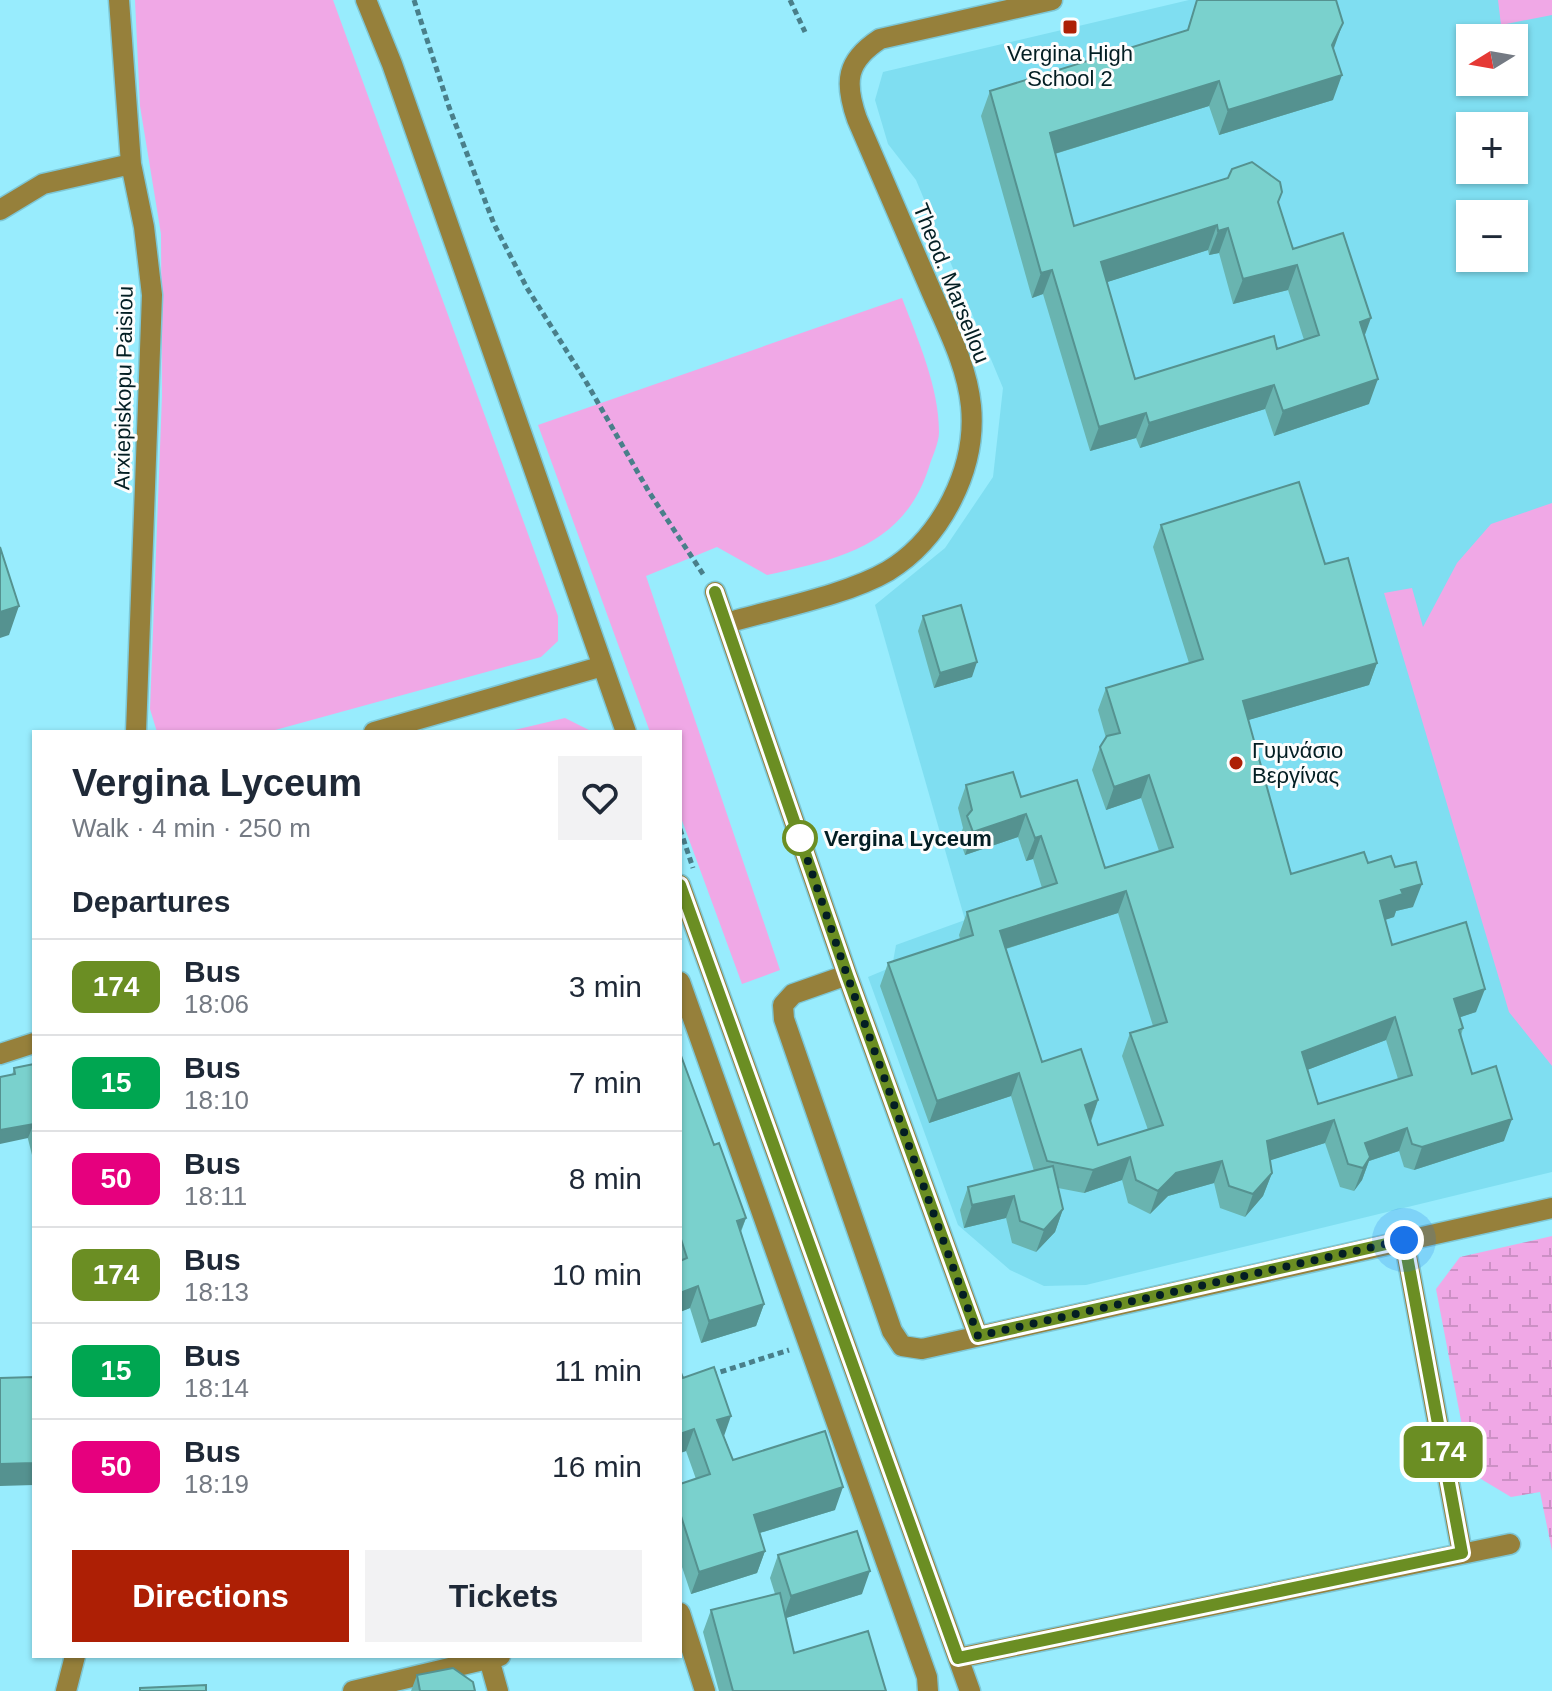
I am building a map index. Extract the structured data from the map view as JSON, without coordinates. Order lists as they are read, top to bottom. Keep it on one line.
{"streets":{"street":["Theod. Marsellou","Arxiepiskopu Paisiou"]},"places":{"transit":["Vergina High School 2"],"other":["Γυμνάσιο Βεργίνας","Vergina Lyceum"]},"lines":["bus line 174"],"north":"left","page":{"on_map":"174","map_buttons":["+","−"],"heading":[["Vergina Lyceum","Walk · 4 min · 250 m"],"Departures"],"list":[{"mark":"174","name":"Bus","note":"18:06","value":"3 min"},{"mark":"15","name":"Bus","note":"18:10","value":"7 min"},{"mark":"50","name":"Bus","note":"18:11","value":"8 min"},{"mark":"174","name":"Bus","note":"18:13","value":"10 min"},{"mark":"15","name":"Bus","note":"18:14","value":"11 min"},{"mark":"50","name":"Bus","note":"18:19","value":"16 min"}],"buttons":["Directions","Tickets"]}}
